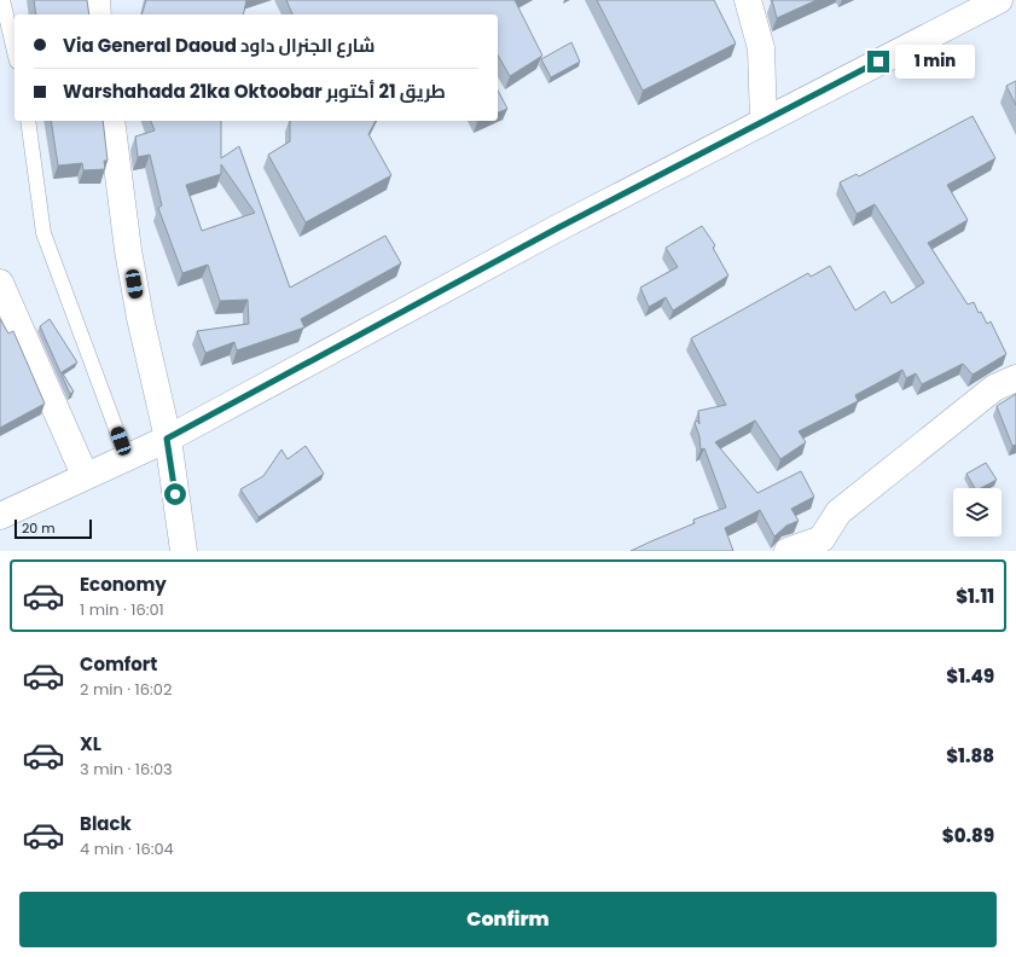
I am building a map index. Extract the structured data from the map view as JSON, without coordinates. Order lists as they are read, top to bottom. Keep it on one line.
{"scale_bar":"20 m","page":{"banner":["Via General Daoud شارع الجنرال داود","Warshahada 21ka Oktoobar طريق 21 أكتوبر"],"bubble":"1 min","scale":"20 m","list":[{"name":"Economy","note":"1 min · 16:01","value":"$1.11"},{"name":"Comfort","note":"2 min · 16:02","value":"$1.49"},{"name":"XL","note":"3 min · 16:03","value":"$1.88"},{"name":"Black","note":"4 min · 16:04","value":"$0.89"}],"buttons":"Confirm"}}
